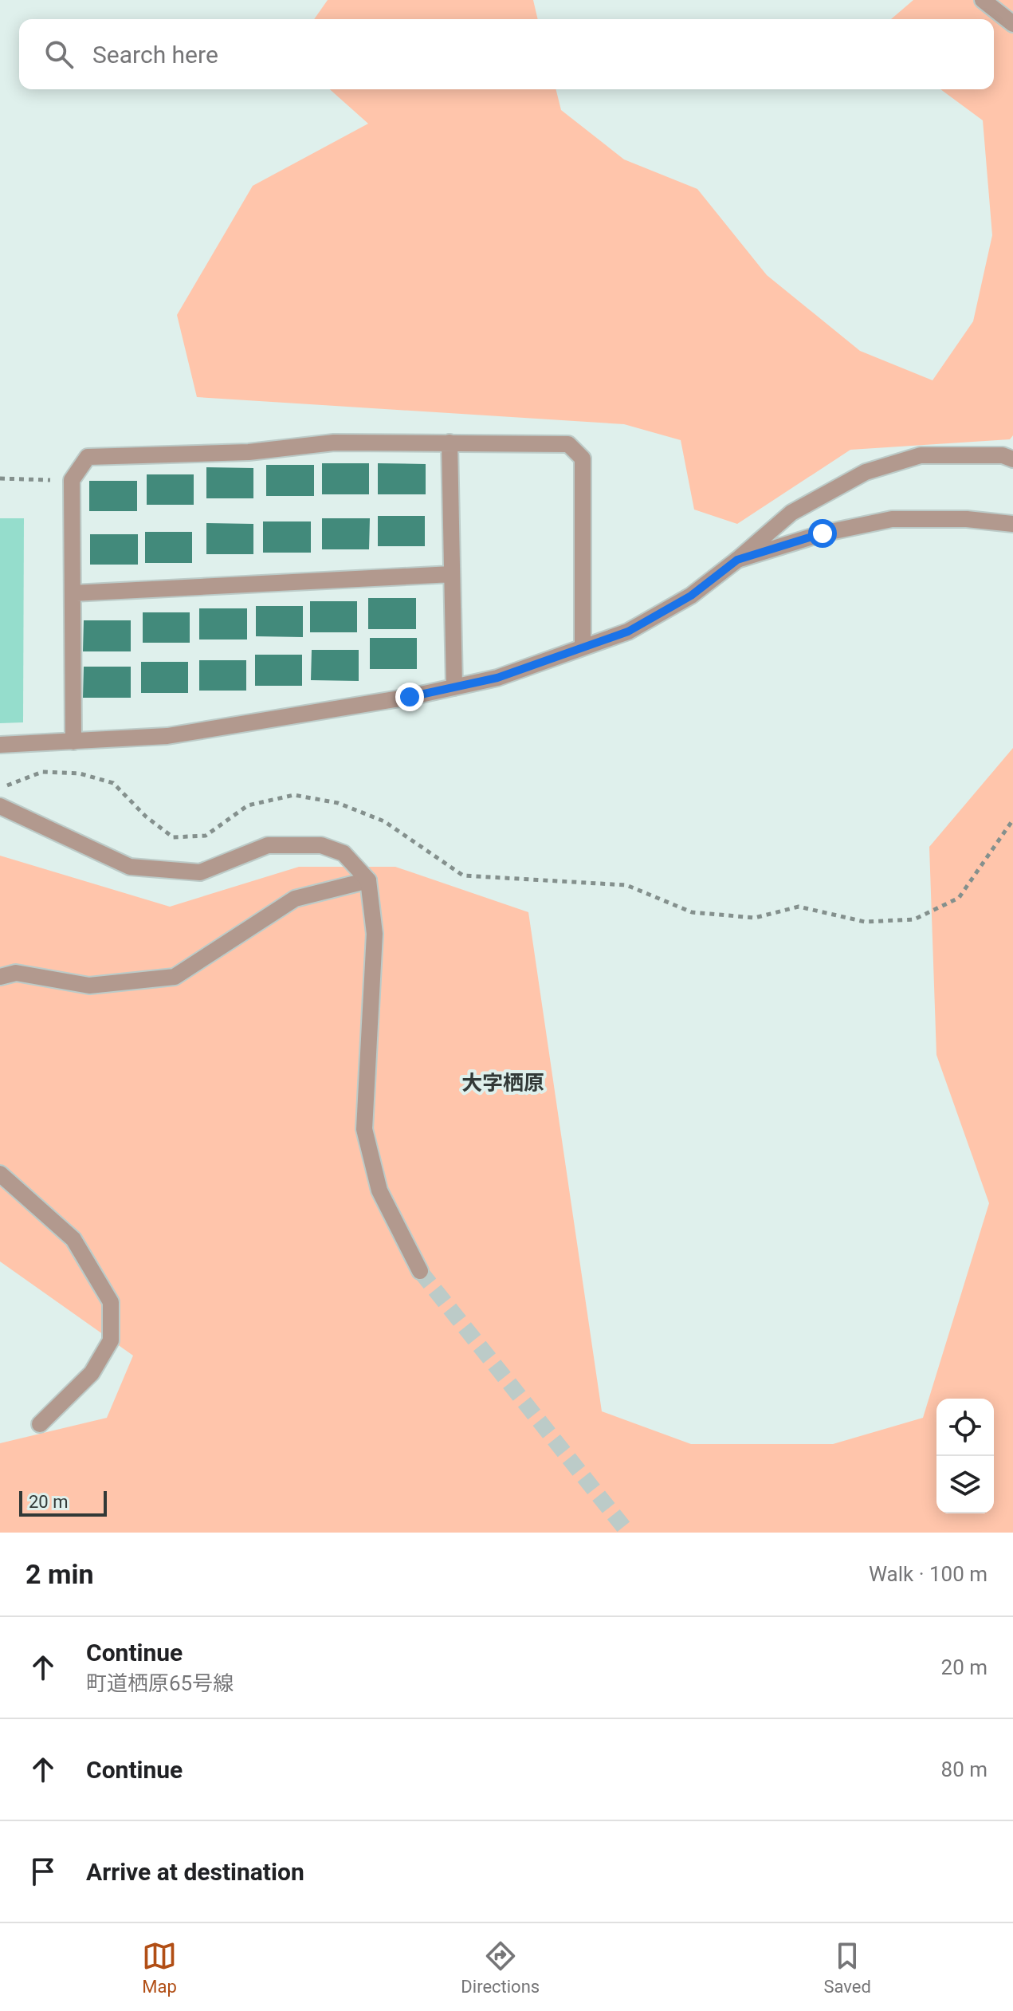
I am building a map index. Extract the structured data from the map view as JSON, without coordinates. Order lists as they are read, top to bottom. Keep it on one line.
{"districts":["大字栖原"],"scale_bar":"20 m","page":{"search":"Search here","scale":"20 m","heading":["2 min","Walk · 100 m"],"list":[["Continue","町道栖原65号線","20 m"],["Continue","80 m"],"Arrive at destination"],"nav":["Map","Directions","Saved"]}}
